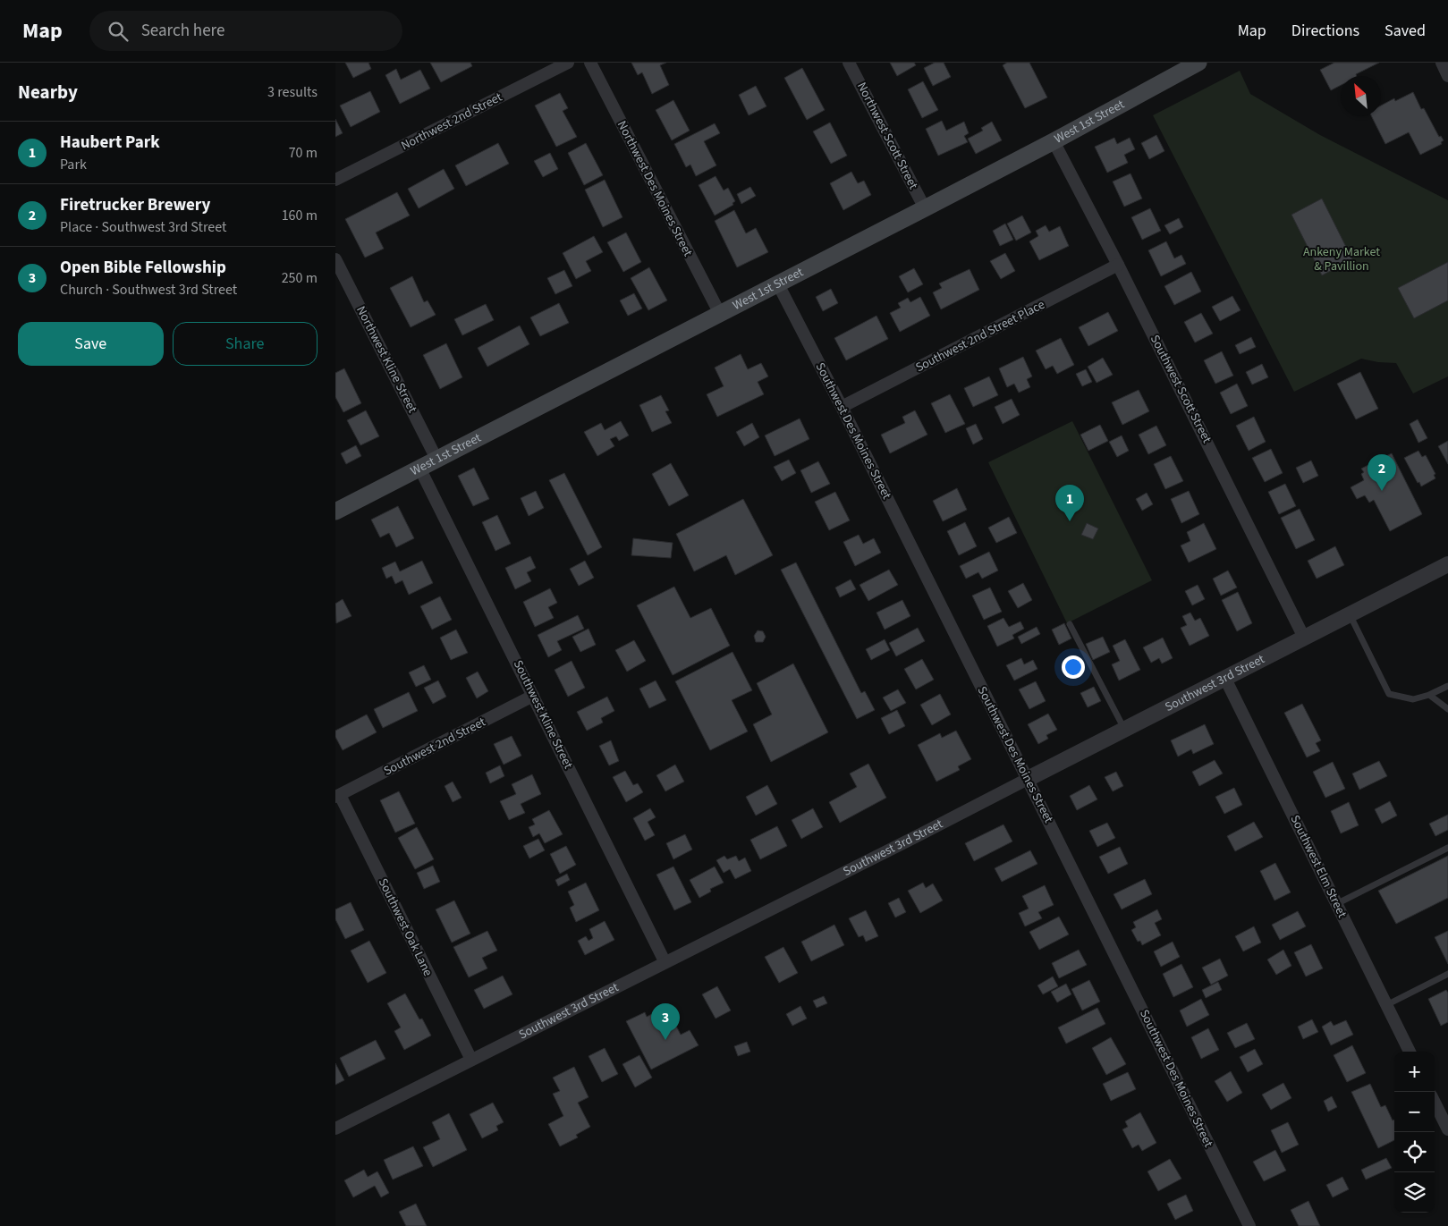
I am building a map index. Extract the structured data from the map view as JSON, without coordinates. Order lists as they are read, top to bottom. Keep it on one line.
{"streets":{"main road":["West 1st Street"],"street":["Northwest 2nd Street","Northwest Scott Street","Northwest Des Moines Street","Southwest 2nd Street Place","Northwest Kline Street","Southwest Scott Street","Southwest Des Moines Street","Southwest 3rd Street","Southwest Kline Street","Southwest 2nd Street","Southwest Elm Street","Southwest Oak Lane"]},"crossings":[["West 1st Street","Northwest Scott Street"],["West 1st Street","Northwest Des Moines Street"],["West 1st Street","Northwest Kline Street"],["West 1st Street","Southwest Scott Street"],["West 1st Street","Southwest Des Moines Street"],["West 1st Street","Southwest Kline Street"],["Southwest 2nd Street Place","Southwest Scott Street"],["Southwest 2nd Street Place","Southwest Des Moines Street"],["Southwest Scott Street","Southwest 3rd Street"],["Southwest Des Moines Street","Southwest 3rd Street"],["Southwest 3rd Street","Southwest Kline Street"],["Southwest 3rd Street","Southwest Elm Street"],["Southwest 3rd Street","Southwest Oak Lane"],["Southwest Kline Street","Southwest 2nd Street"],["Southwest 2nd Street","Southwest Oak Lane"]],"parks":["Ankeny Market & Pavillion"],"north":"top left","page":{"header":"Map","search":"Search here","nav":["Map","Directions","Saved"],"heading":["Nearby","3 results"],"list":[{"mark":"1","name":"Haubert Park","note":"Park","value":"70 m"},{"mark":"2","name":"Firetrucker Brewery","note":"Place · Southwest 3rd Street","value":"160 m"},{"mark":"3","name":"Open Bible Fellowship","note":"Church · Southwest 3rd Street","value":"250 m"}],"buttons":["Save","Share"],"pins":["2","1","3"],"map_buttons":["+","−"]}}
